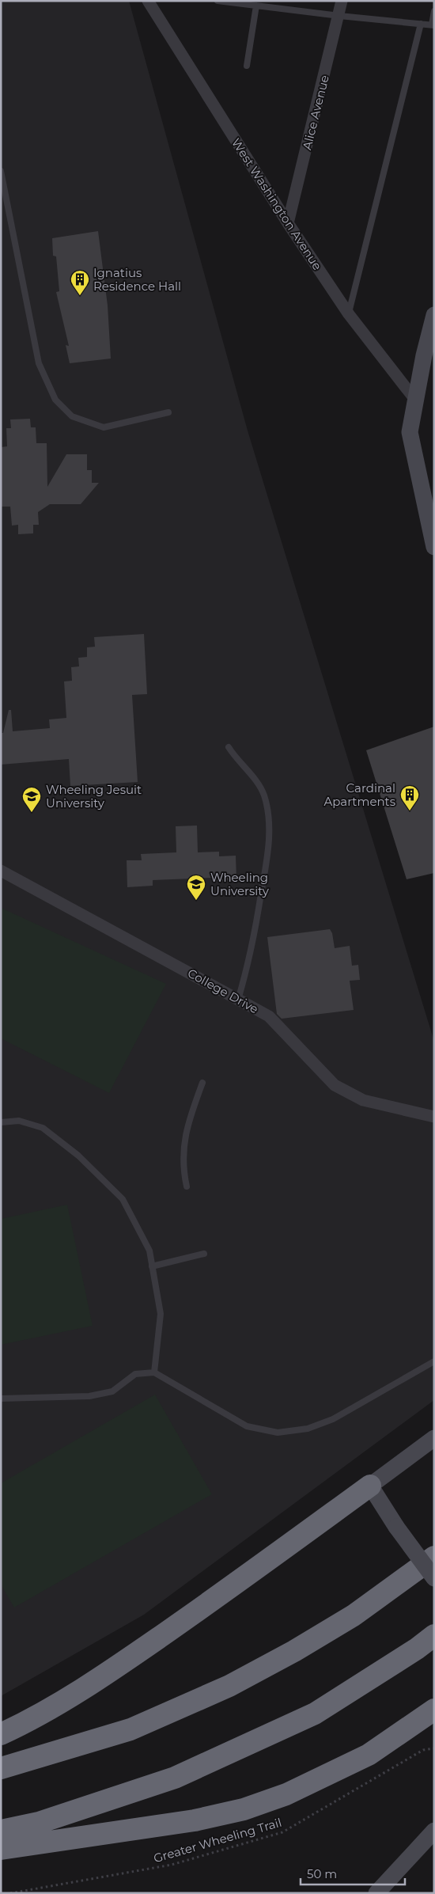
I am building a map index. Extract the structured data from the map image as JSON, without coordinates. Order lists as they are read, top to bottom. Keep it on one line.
{"streets":{"street":["Alice Avenue","West Washington Avenue","College Drive"],"path":["Greater Wheeling Trail"]},"crossings":[["Alice Avenue","West Washington Avenue"]],"places":{"building":["Ignatius Residence Hall","Cardinal Apartments"],"school or university":["Wheeling Jesuit University","Wheeling University"]},"scale_bar":"50 m"}
